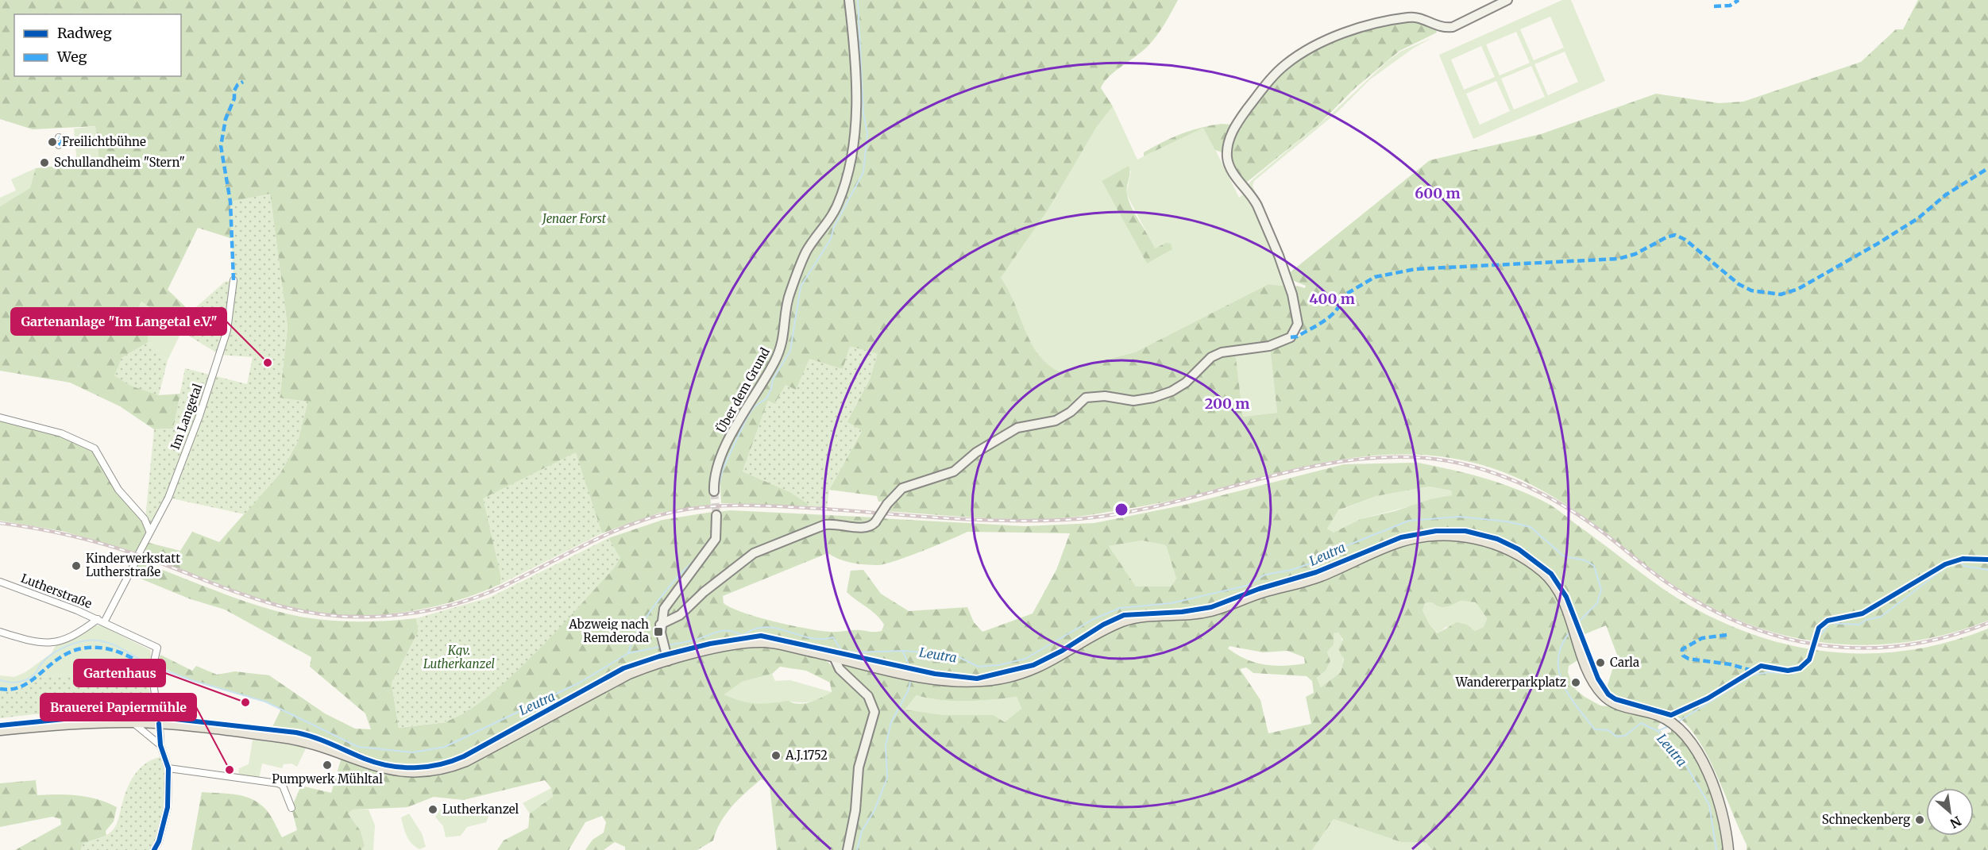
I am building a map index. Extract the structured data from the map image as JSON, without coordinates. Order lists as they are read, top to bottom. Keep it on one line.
{"streets":{"street":["Über dem Grund","Im Langetal","Lutherstraße"]},"water":["Leutra"],"parks":["Jenaer Forst","Kgv. Lutherkanzel"],"places":{"other":["Freilichtbühne","Schullandheim \"Stern\"","Gartenanlage \"Im Langetal e.V.\"","Kinderwerkstatt Lutherstraße","Carla","Wandererparkplatz","Gartenhaus","A.J.1752","Pumpwerk Mühltal","Brauerei Papiermühle","Lutherkanzel","Schneckenberg"],"transit":["Abzweig nach Remderoda"]},"legend":["Radweg","Weg"],"north":"bottom right","rings":["600 m","400 m","200 m"]}
